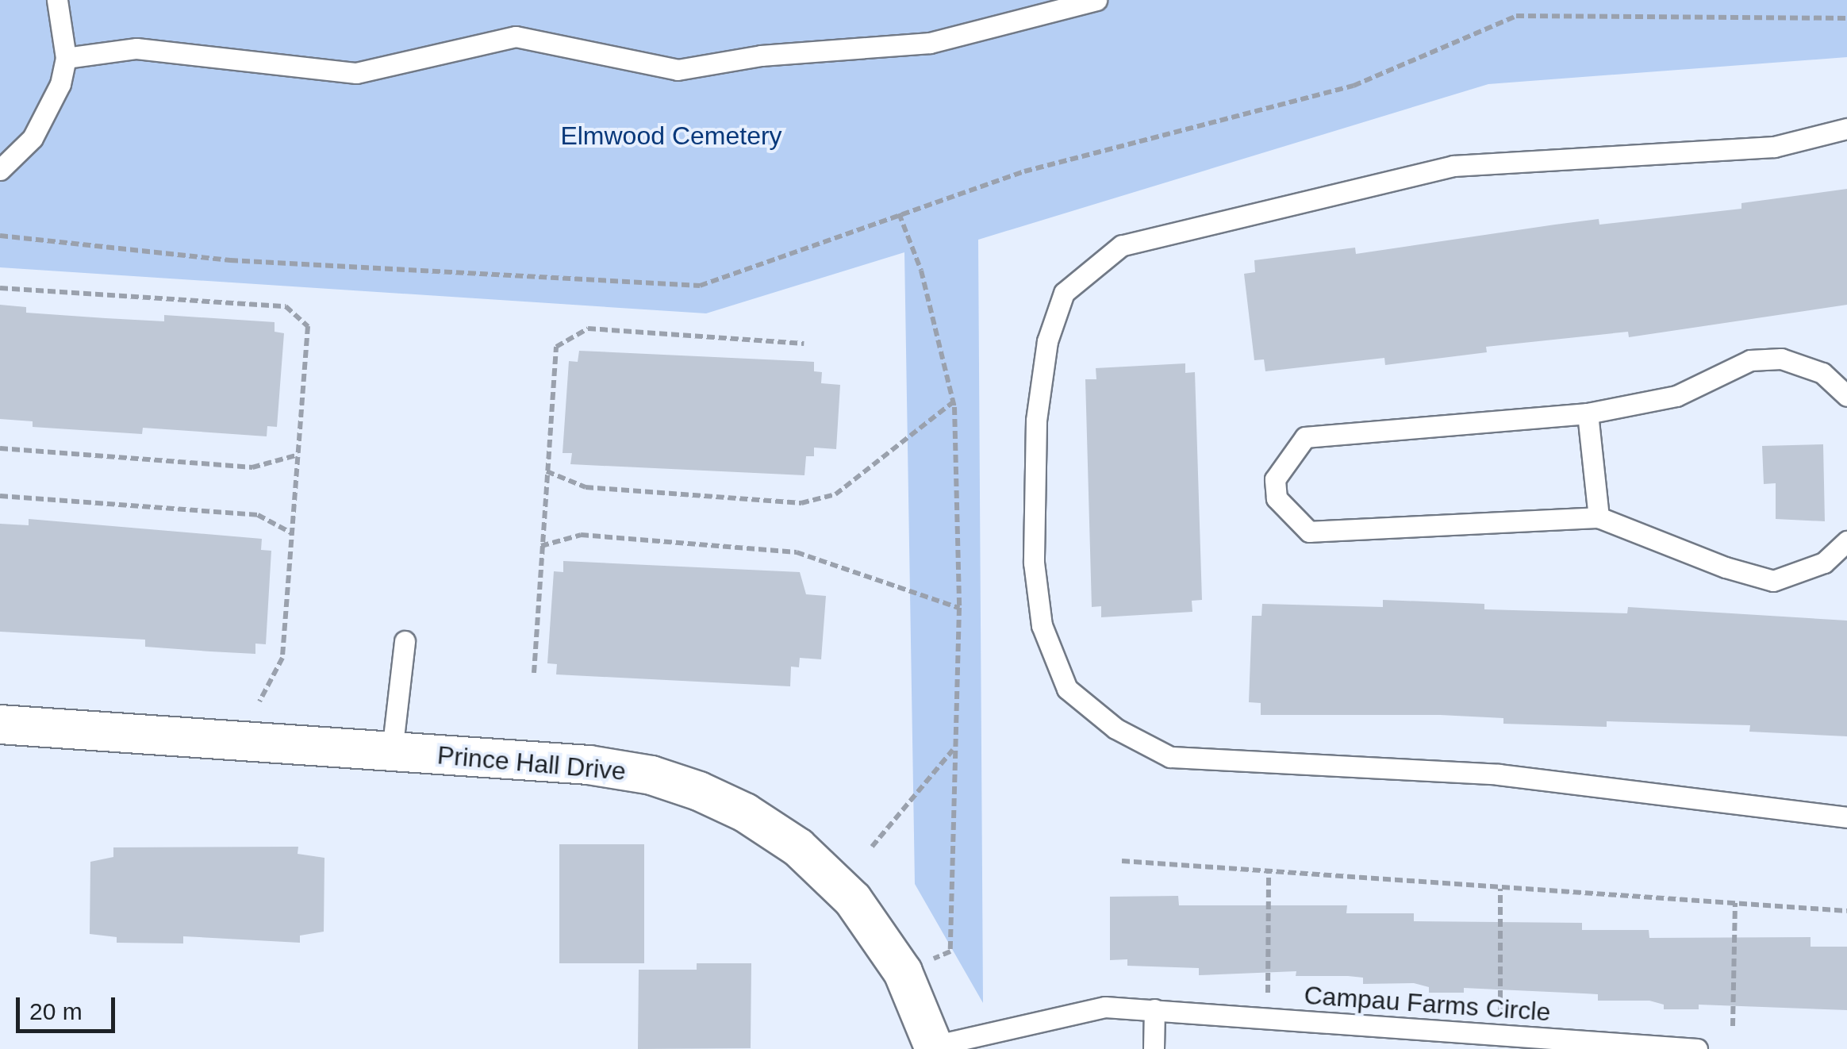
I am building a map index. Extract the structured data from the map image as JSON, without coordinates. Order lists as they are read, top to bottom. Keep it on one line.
{"streets":{"street":["Prince Hall Drive"],"lane":["Campau Farms Circle"]},"crossings":[["Prince Hall Drive","Campau Farms Circle"]],"parks":["Elmwood Cemetery"],"scale_bar":"20 m"}
